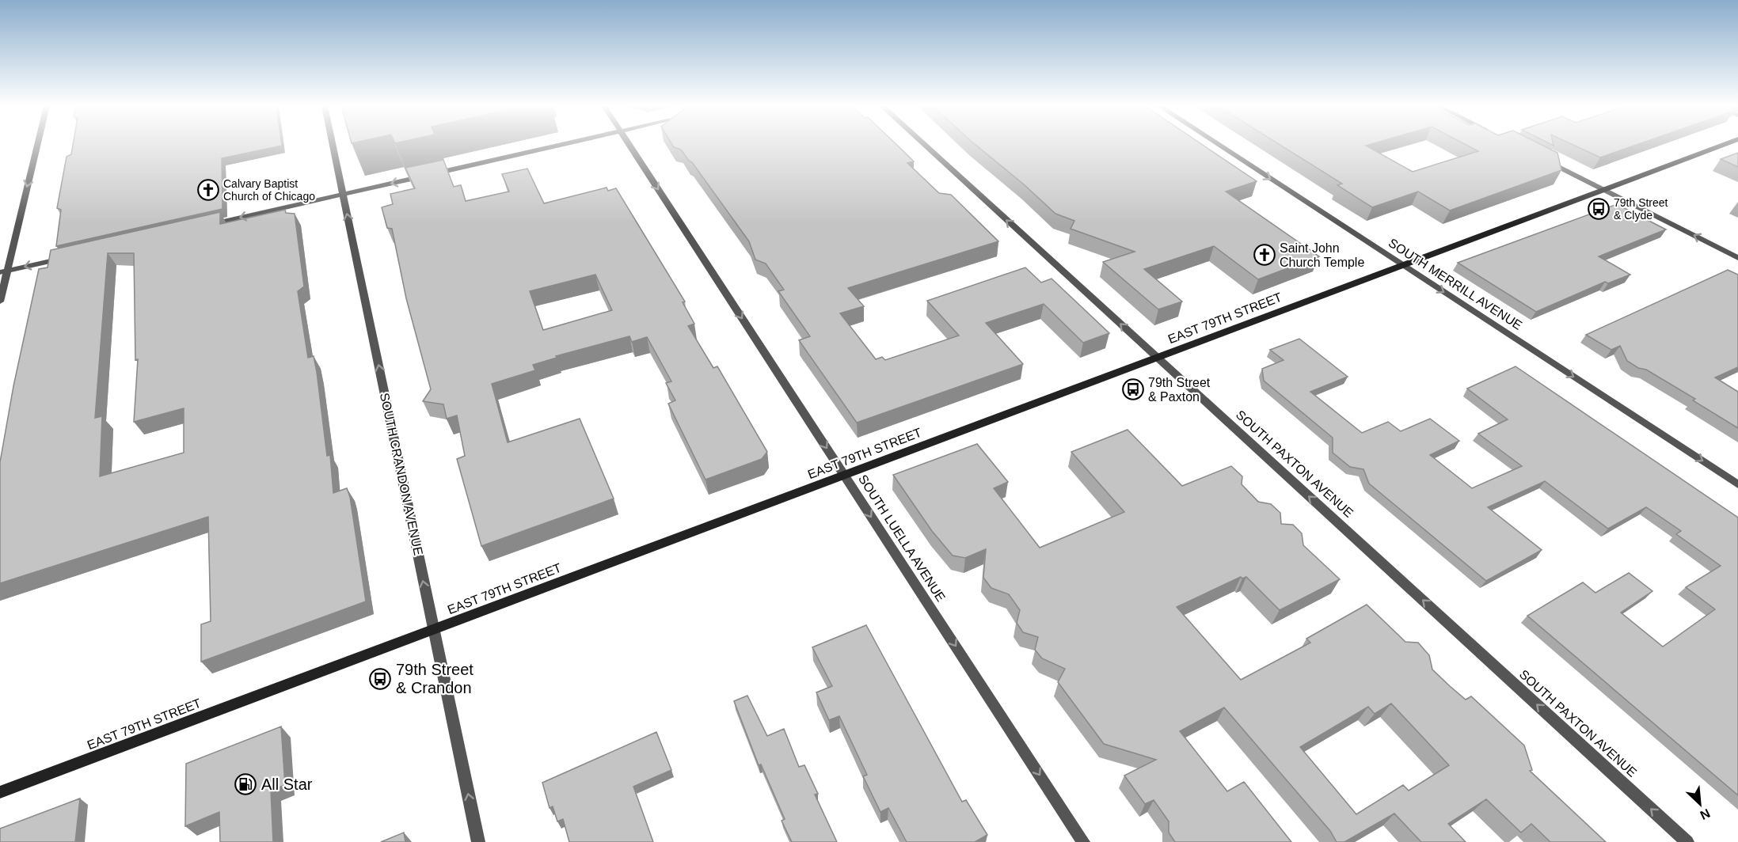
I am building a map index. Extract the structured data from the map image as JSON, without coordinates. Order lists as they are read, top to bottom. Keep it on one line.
{"streets":{"main road":["EAST 79TH STREET"],"street":["SOUTH MERRILL AVENUE","SOUTH PAXTON AVENUE","SOUTH CRANDON AVENUE","SOUTH LUELLA AVENUE"]},"crossings":[["SOUTH MERRILL AVENUE","EAST 79TH STREET"],["EAST 79TH STREET","SOUTH PAXTON AVENUE"],["EAST 79TH STREET","SOUTH CRANDON AVENUE"],["EAST 79TH STREET","SOUTH LUELLA AVENUE"]],"one_way":["SOUTH MERRILL AVENUE","SOUTH PAXTON AVENUE","SOUTH CRANDON AVENUE","SOUTH LUELLA AVENUE"],"places":{"church":["Calvary Baptist Church of Chicago","Saint John Church Temple"],"bus stop":["79th Street & Clyde","79th Street & Paxton","79th Street & Crandon"],"fuel station":["All Star"]},"north":"bottom right"}
